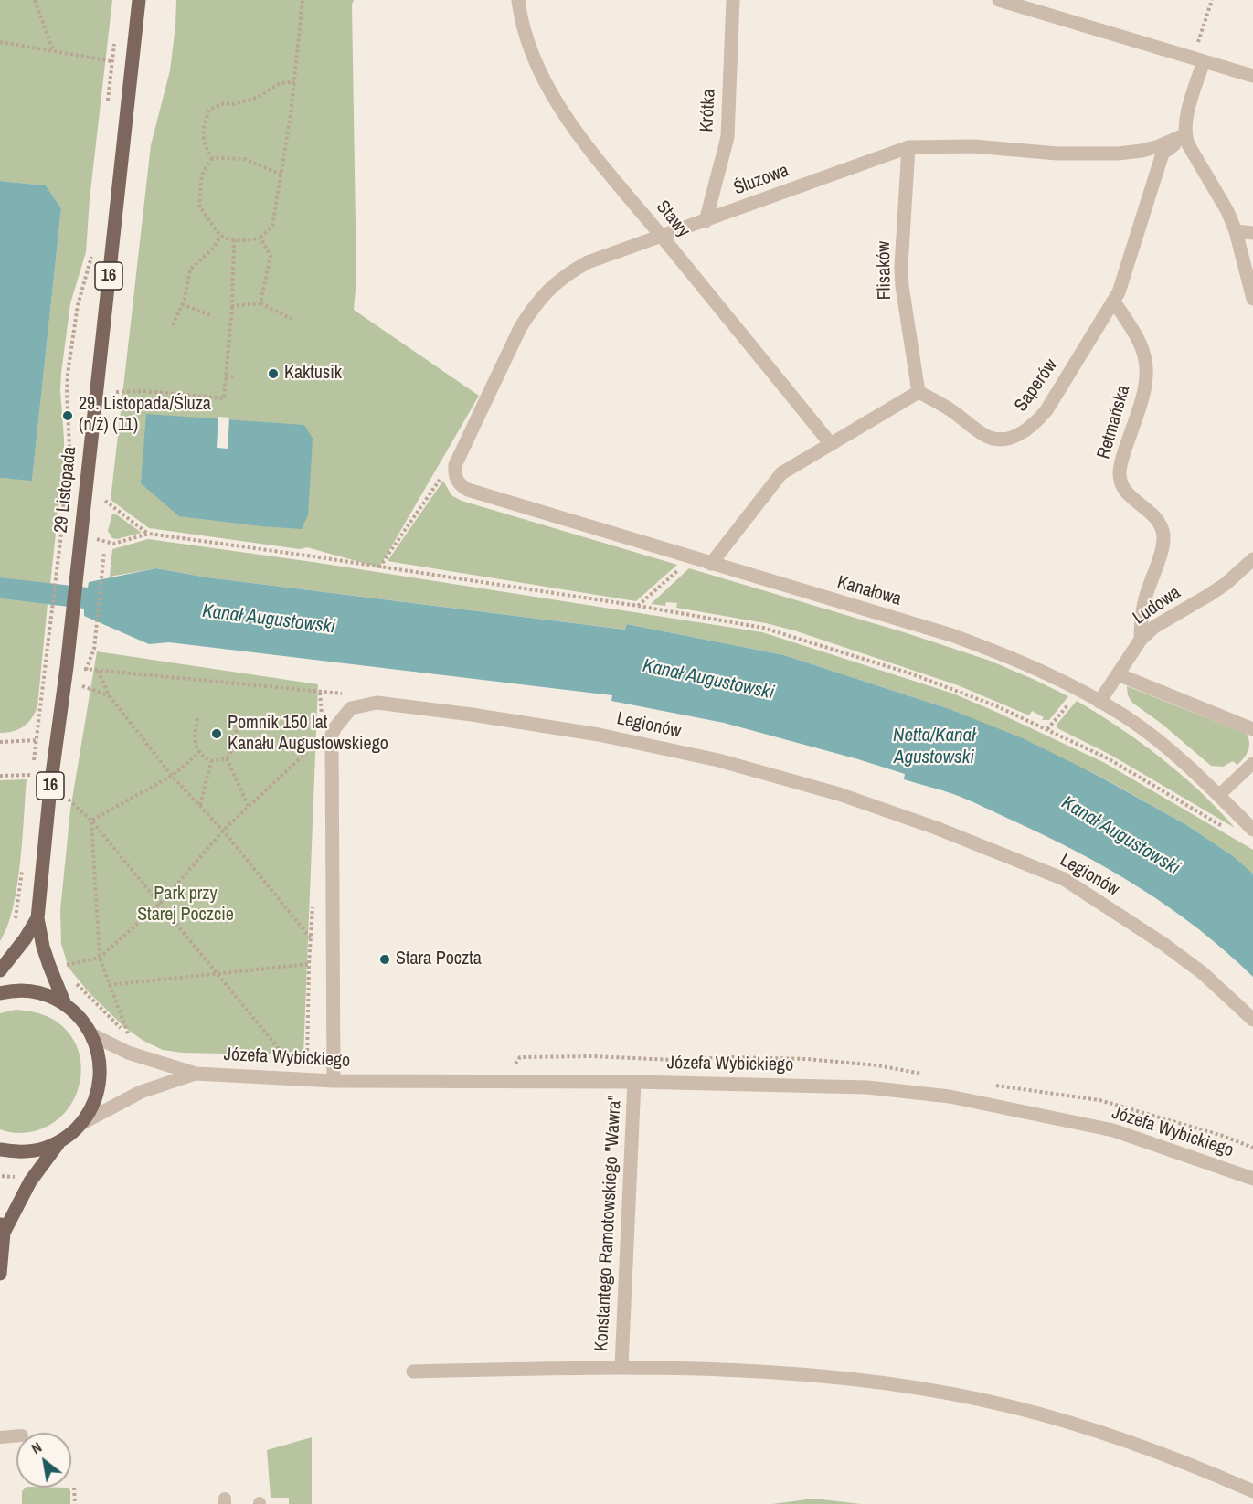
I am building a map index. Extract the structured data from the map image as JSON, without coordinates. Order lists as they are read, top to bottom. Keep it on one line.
{"streets":{"main road":["16","29 Listopada"],"street":["Krótka","Śluzowa","Stawy","Flisaków","Saperów","Retmańska","Kanałowa","Ludowa","Legionów","Józefa Wybickiego","Konstantego Ramotowskiego \"Wawra\""]},"crossings":[["Krótka","Śluzowa"],["Śluzowa","Stawy"],["Śluzowa","Flisaków"],["Śluzowa","Saperów"],["Śluzowa","Kanałowa"],["Flisaków","Saperów"],["Saperów","Retmańska"],["Retmańska","Ludowa"],["Kanałowa","Ludowa"],["Józefa Wybickiego","Konstantego Ramotowskiego \"Wawra\""]],"water":["Kanał Augustowski","Netta/Kanał Agustowski"],"parks":["Park przy Starej Poczcie"],"places":["Kaktusik","29. Listopada/Śluza (n/ż) (11)","Pomnik 150 lat Kanału Augustowskiego","Stara Poczta"],"north":"top left"}
